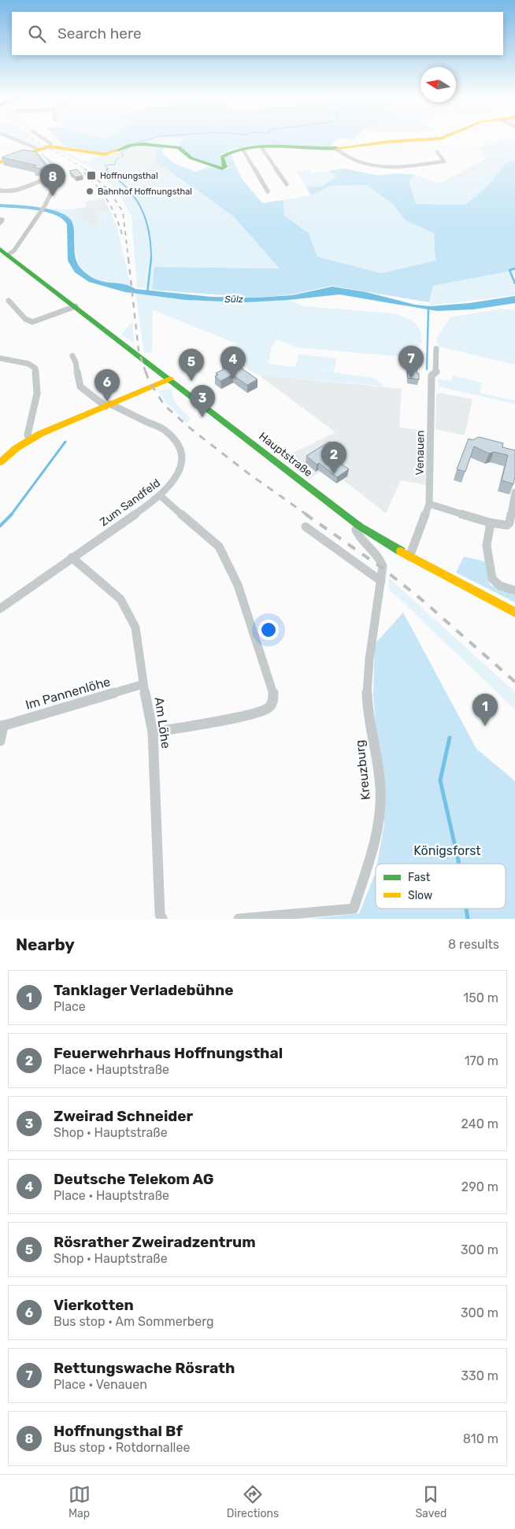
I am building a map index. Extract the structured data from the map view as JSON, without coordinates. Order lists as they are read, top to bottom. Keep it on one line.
{"streets":{"street":["Venauen","Hauptstraße","Zum Sandfeld","Im Pannenlöhe","Am Löhe","Kreuzburg"]},"crossings":[["Venauen","Hauptstraße"],["Hauptstraße","Kreuzburg"],["Zum Sandfeld","Am Löhe"],["Im Pannenlöhe","Am Löhe"]],"water":["Sülz"],"parks":["Königsforst"],"places":{"transit":["Hoffnungsthal"],"other":["Bahnhof Hoffnungsthal"]},"legend":["Fast","Slow"],"north":"left","page":{"search":"Search here","pins":["8","7","4","5","6","3","2","1"],"heading":["Nearby","8 results"],"list":[{"mark":"1","name":"Tanklager Verladebühne","note":"Place","value":"150 m"},{"mark":"2","name":"Feuerwehrhaus Hoffnungsthal","note":"Place · Hauptstraße","value":"170 m"},{"mark":"3","name":"Zweirad Schneider","note":"Shop · Hauptstraße","value":"240 m"},{"mark":"4","name":"Deutsche Telekom AG","note":"Place · Hauptstraße","value":"290 m"},{"mark":"5","name":"Rösrather Zweiradzentrum","note":"Shop · Hauptstraße","value":"300 m"},{"mark":"6","name":"Vierkotten","note":"Bus stop · Am Sommerberg","value":"300 m"},{"mark":"7","name":"Rettungswache Rösrath","note":"Place · Venauen","value":"330 m"},{"mark":"8","name":"Hoffnungsthal Bf","note":"Bus stop · Rotdornallee","value":"810 m"}],"nav":["Map","Directions","Saved"]}}
